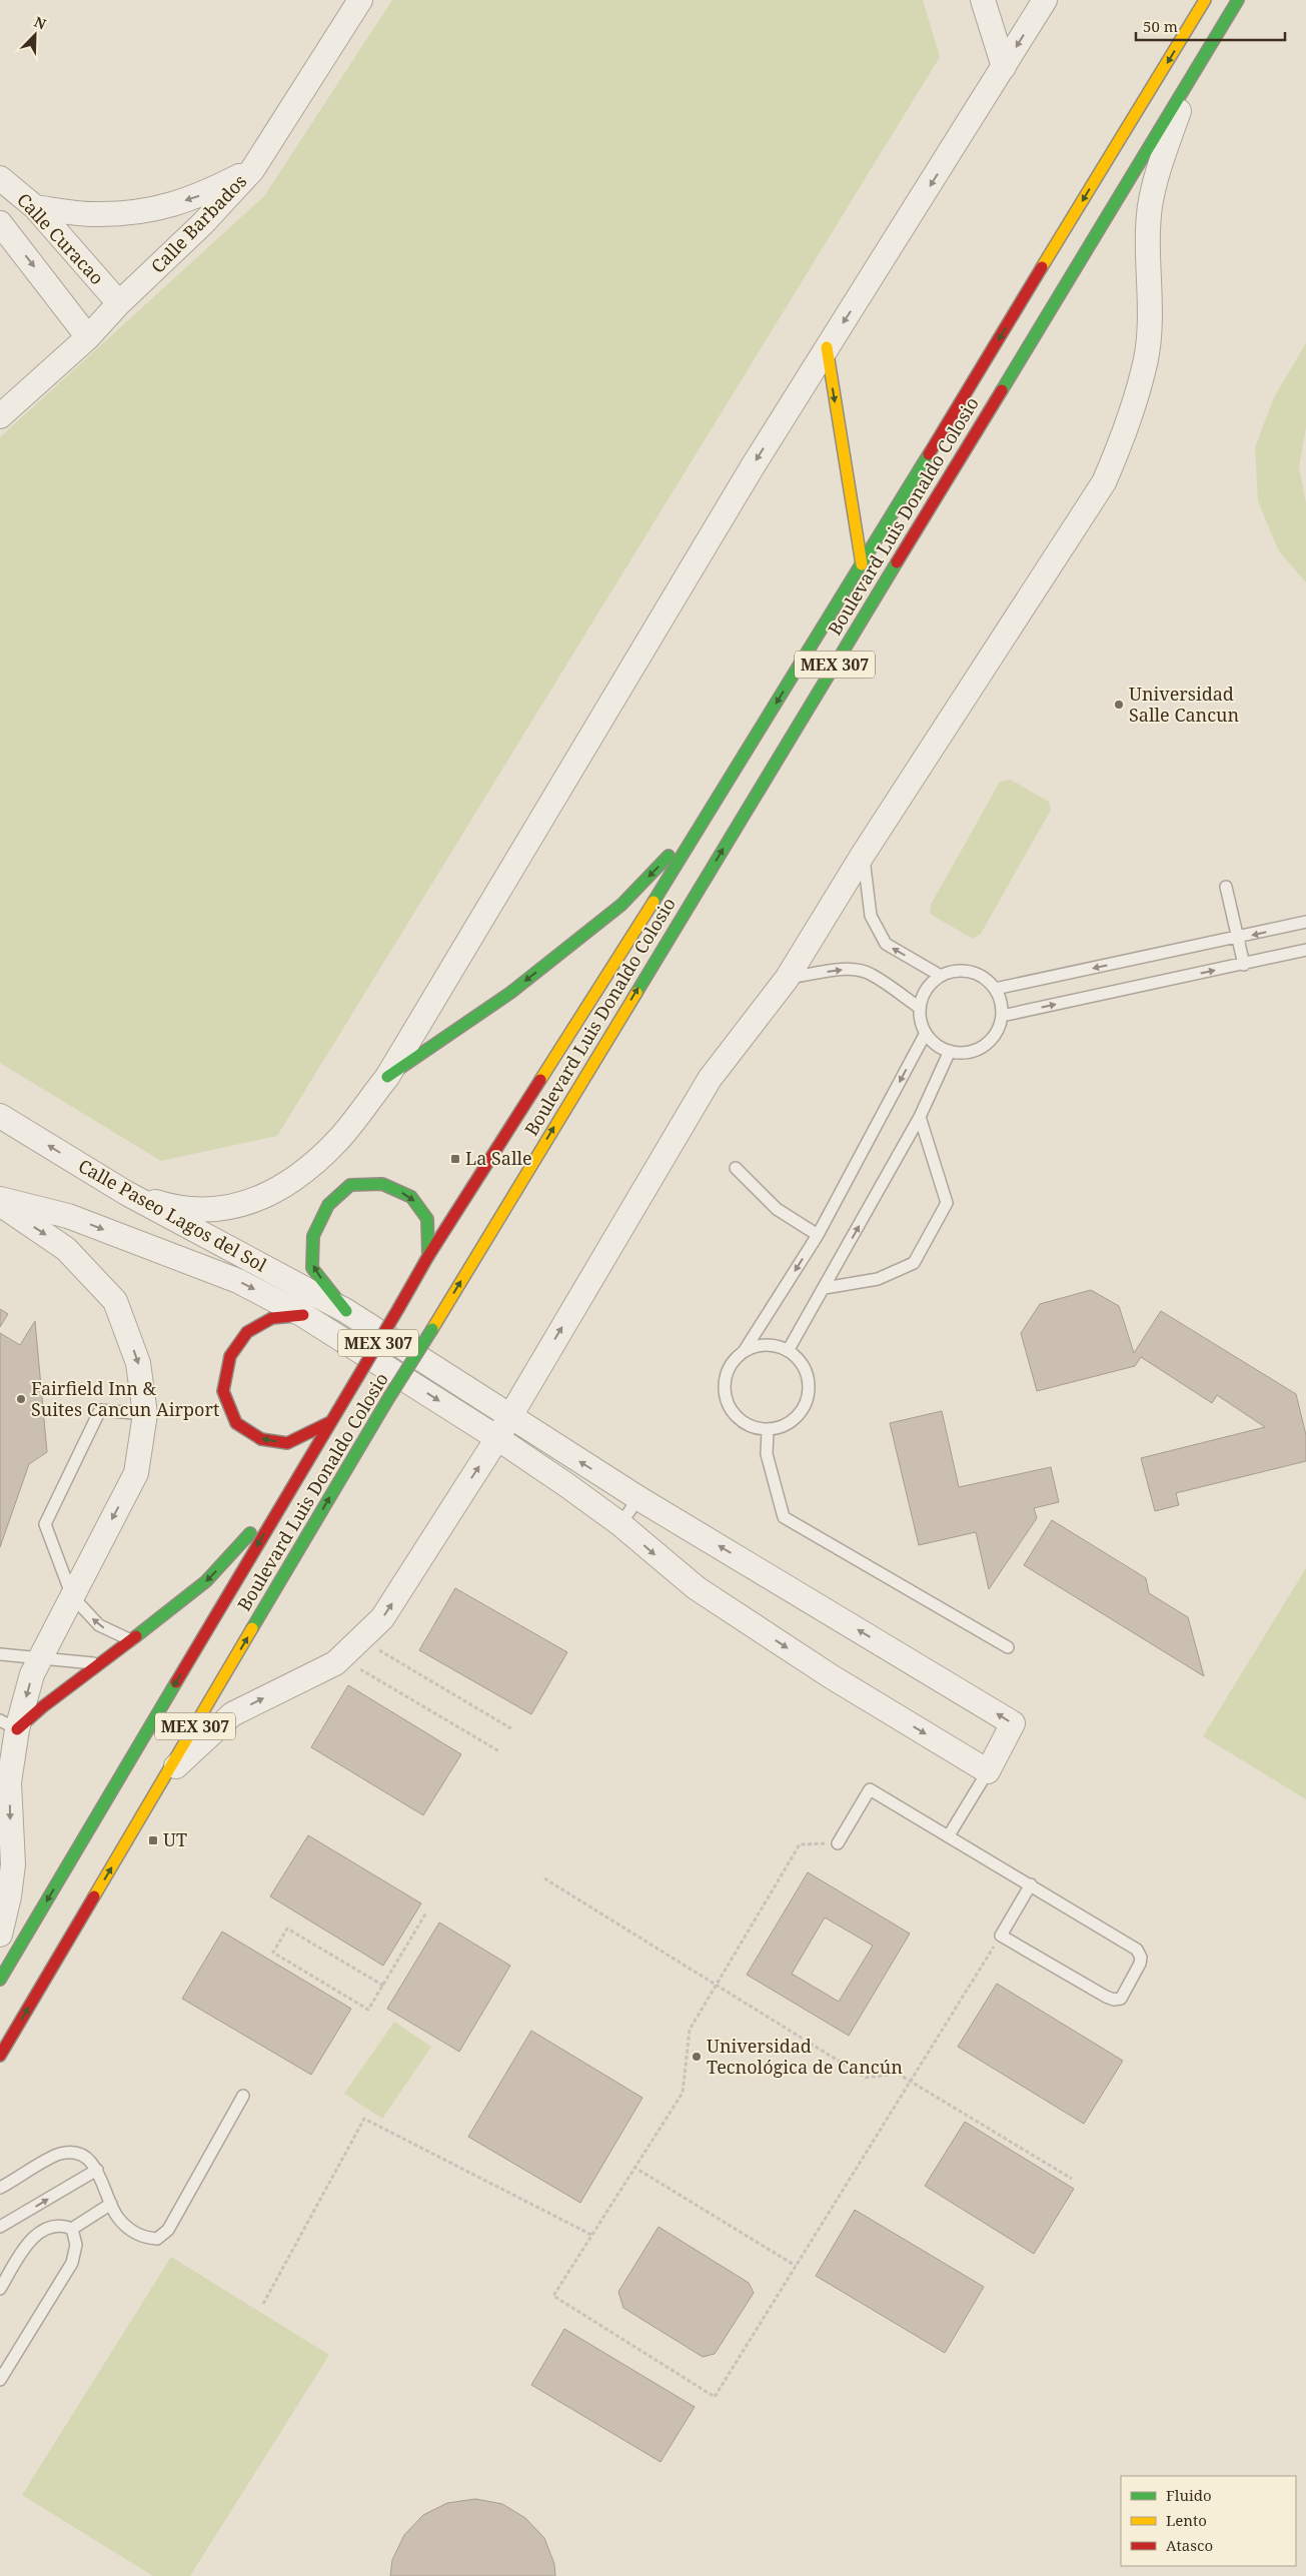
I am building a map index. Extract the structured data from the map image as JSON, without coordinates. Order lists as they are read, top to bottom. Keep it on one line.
{"streets":{"main road":["Boulevard Luis Donaldo Colosio","MEX 307"],"street":["Calle Barbados","Calle Curacao","Calle Paseo Lagos del Sol"]},"crossings":[["Calle Barbados","Calle Curacao"]],"places":{"other":["Universidad Salle Cancun","Fairfield Inn & Suites Cancun Airport","Universidad Tecnológica de Cancún"],"transit":["La Salle","UT"]},"legend":["Fluido","Lento","Atasco"],"scale_bar":"50 m","north":"top right"}
